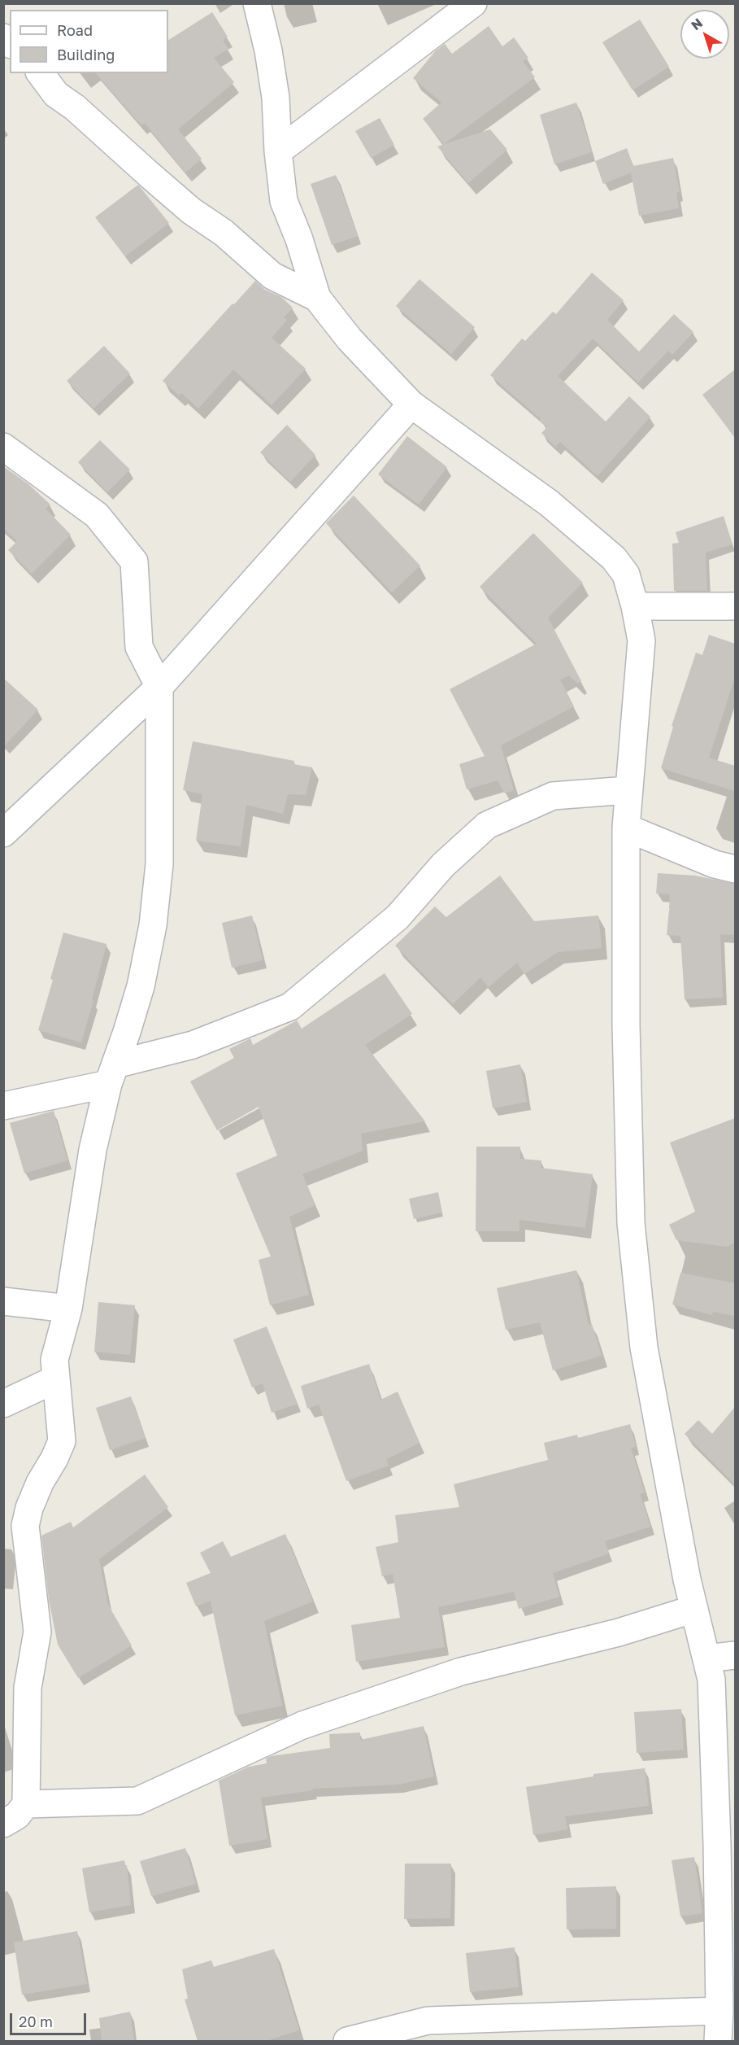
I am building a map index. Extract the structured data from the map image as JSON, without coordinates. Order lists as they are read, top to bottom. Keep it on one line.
{"legend":["Road","Building"],"scale_bar":"20 m","north":"top left"}
